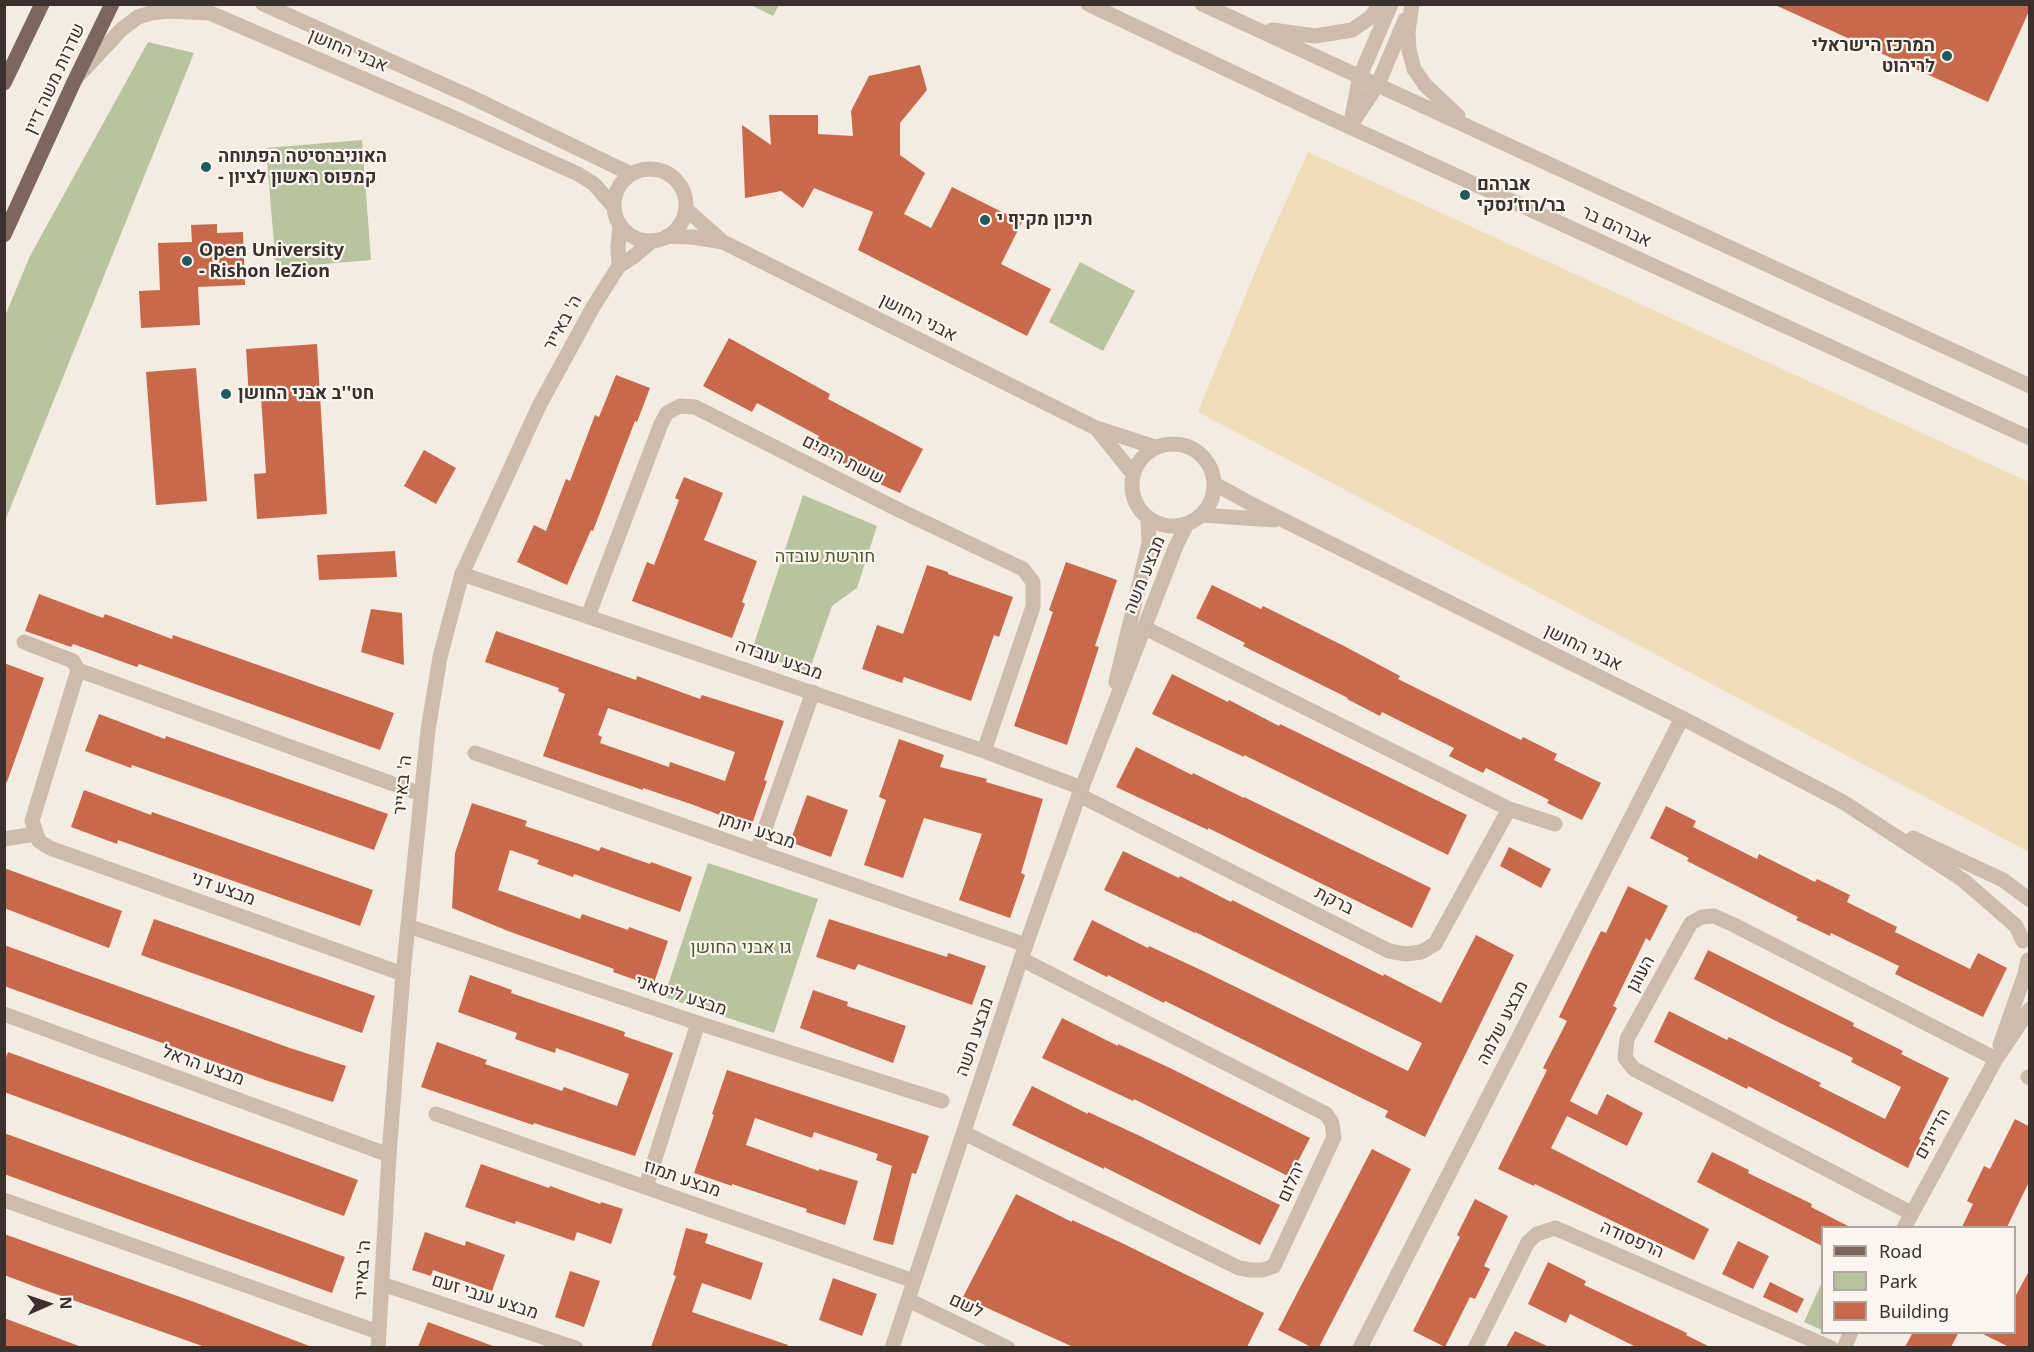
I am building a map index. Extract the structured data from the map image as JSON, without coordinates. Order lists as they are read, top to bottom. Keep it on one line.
{"streets":{"main road":["שדרות משה דיין"],"street":["אבני החושן","אברהם בר","ה' באייר","ששת הימים","מבצע משה","מבצע עובדה","מבצע יונתן","מבצע דני","ברקת","העוגן","מבצע ליטאני","מבצע שלמה","מבצע הראל","הדייגים","מבצע תמוז","יהלום","הרפסודה","מבצע ענבי זעם","לשם"]},"crossings":[["אבני החושן","שדרות משה דיין"],["אבני החושן","ה' באייר"],["אבני החושן","מבצע משה"],["אבני החושן","מבצע שלמה"],["ה' באייר","מבצע עובדה"],["ה' באייר","מבצע דני"],["ה' באייר","מבצע ליטאני"],["ה' באייר","מבצע הראל"],["ה' באייר","מבצע ענבי זעם"],["ששת הימים","מבצע עובדה"],["מבצע משה","מבצע עובדה"],["מבצע משה","מבצע יונתן"],["מבצע משה","ברקת"],["מבצע משה","מבצע תמוז"],["מבצע משה","יהלום"],["מבצע משה","לשם"],["מבצע עובדה","ברקת"],["מבצע יונתן","יהלום"],["העוגן","הדייגים"]],"parks":["חורשת עובדה","גו אבני החושן"],"places":["המרכז הישראלי לריהוט","האוניברסיטה הפתוחה - קמפוס ראשון לציון","אברהם בר/רוז׳נסקי","תיכון מקיף י","Open University - Rishon leZion","חט''ב אבני החושן"],"legend":["Road","Park","Building"],"north":"right"}
